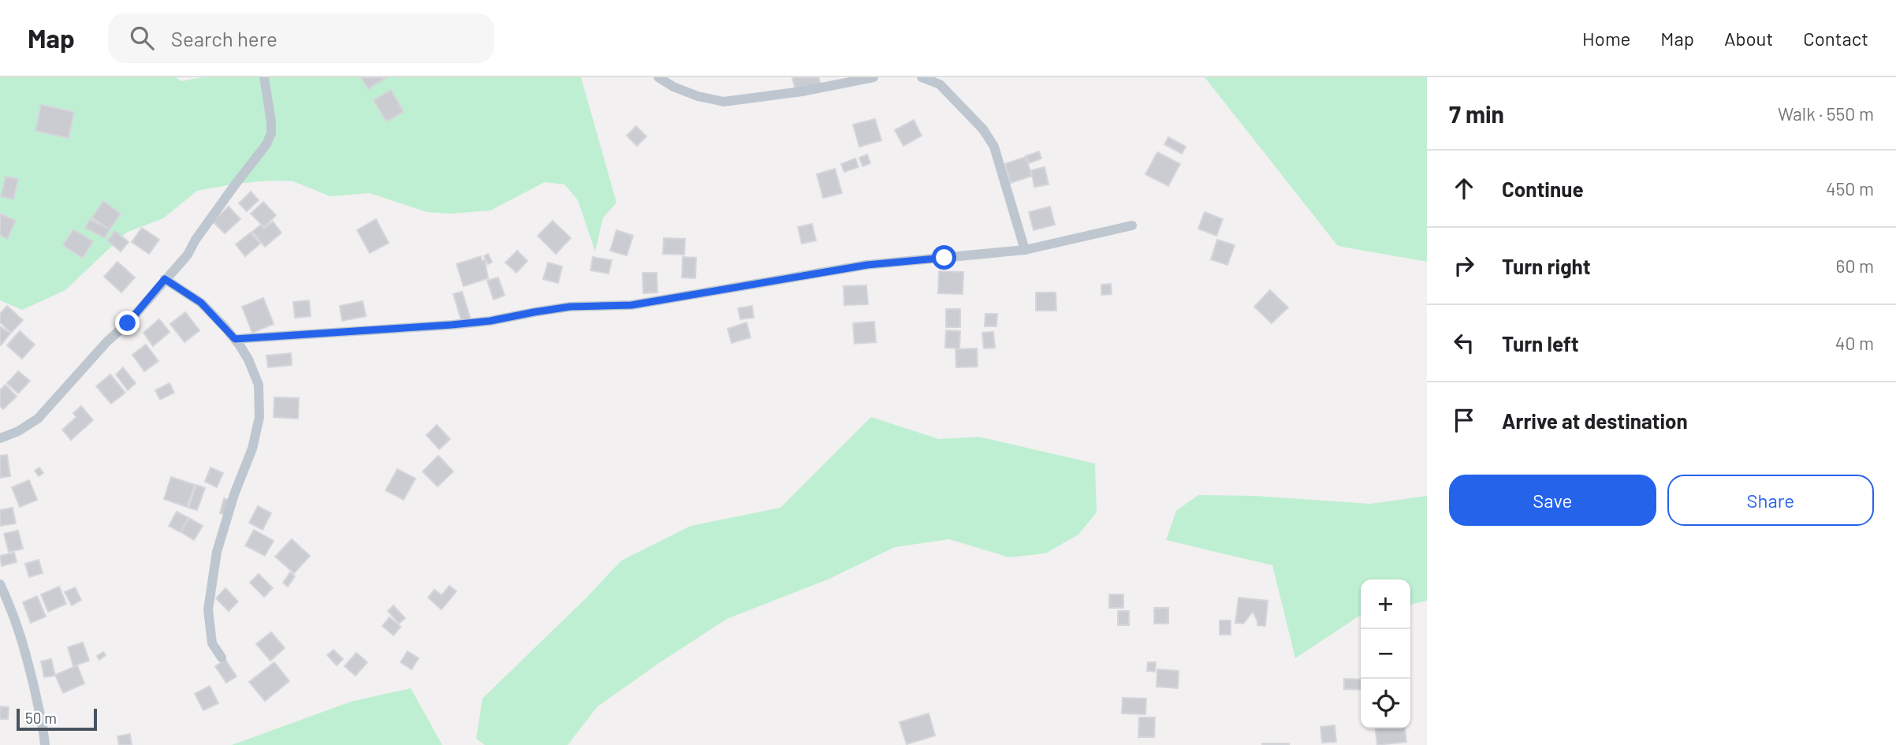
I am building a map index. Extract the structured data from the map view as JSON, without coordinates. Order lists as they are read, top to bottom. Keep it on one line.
{"scale_bar":"50 m","page":{"header":"Map","search":"Search here","nav":["Home","Map","About","Contact"],"heading":["7 min","Walk · 550 m"],"list":[["Continue","450 m"],["Turn right","60 m"],["Turn left","40 m"],"Arrive at destination"],"buttons":["Save","Share"],"map_buttons":["+","−"],"scale":"50 m"}}
